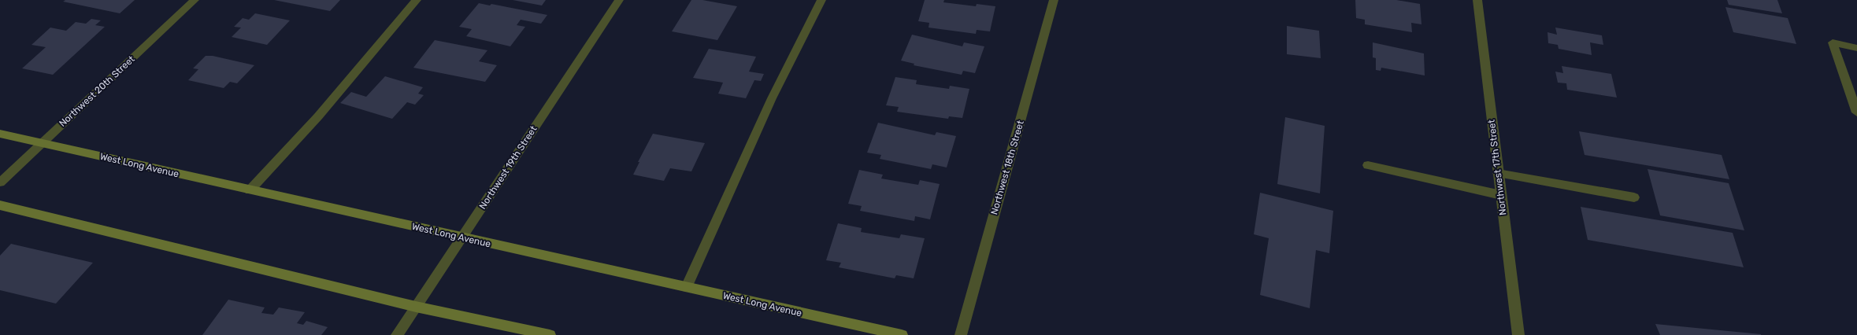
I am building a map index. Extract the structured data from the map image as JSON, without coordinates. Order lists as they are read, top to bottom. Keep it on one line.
{"streets":{"main road":["West Long Avenue"],"street":["Northwest 20th Street","Northwest 19th Street","Northwest 18th Street","Northwest 17th Street"]},"crossings":[["Northwest 20th Street","West Long Avenue"],["West Long Avenue","Northwest 19th Street"]]}
